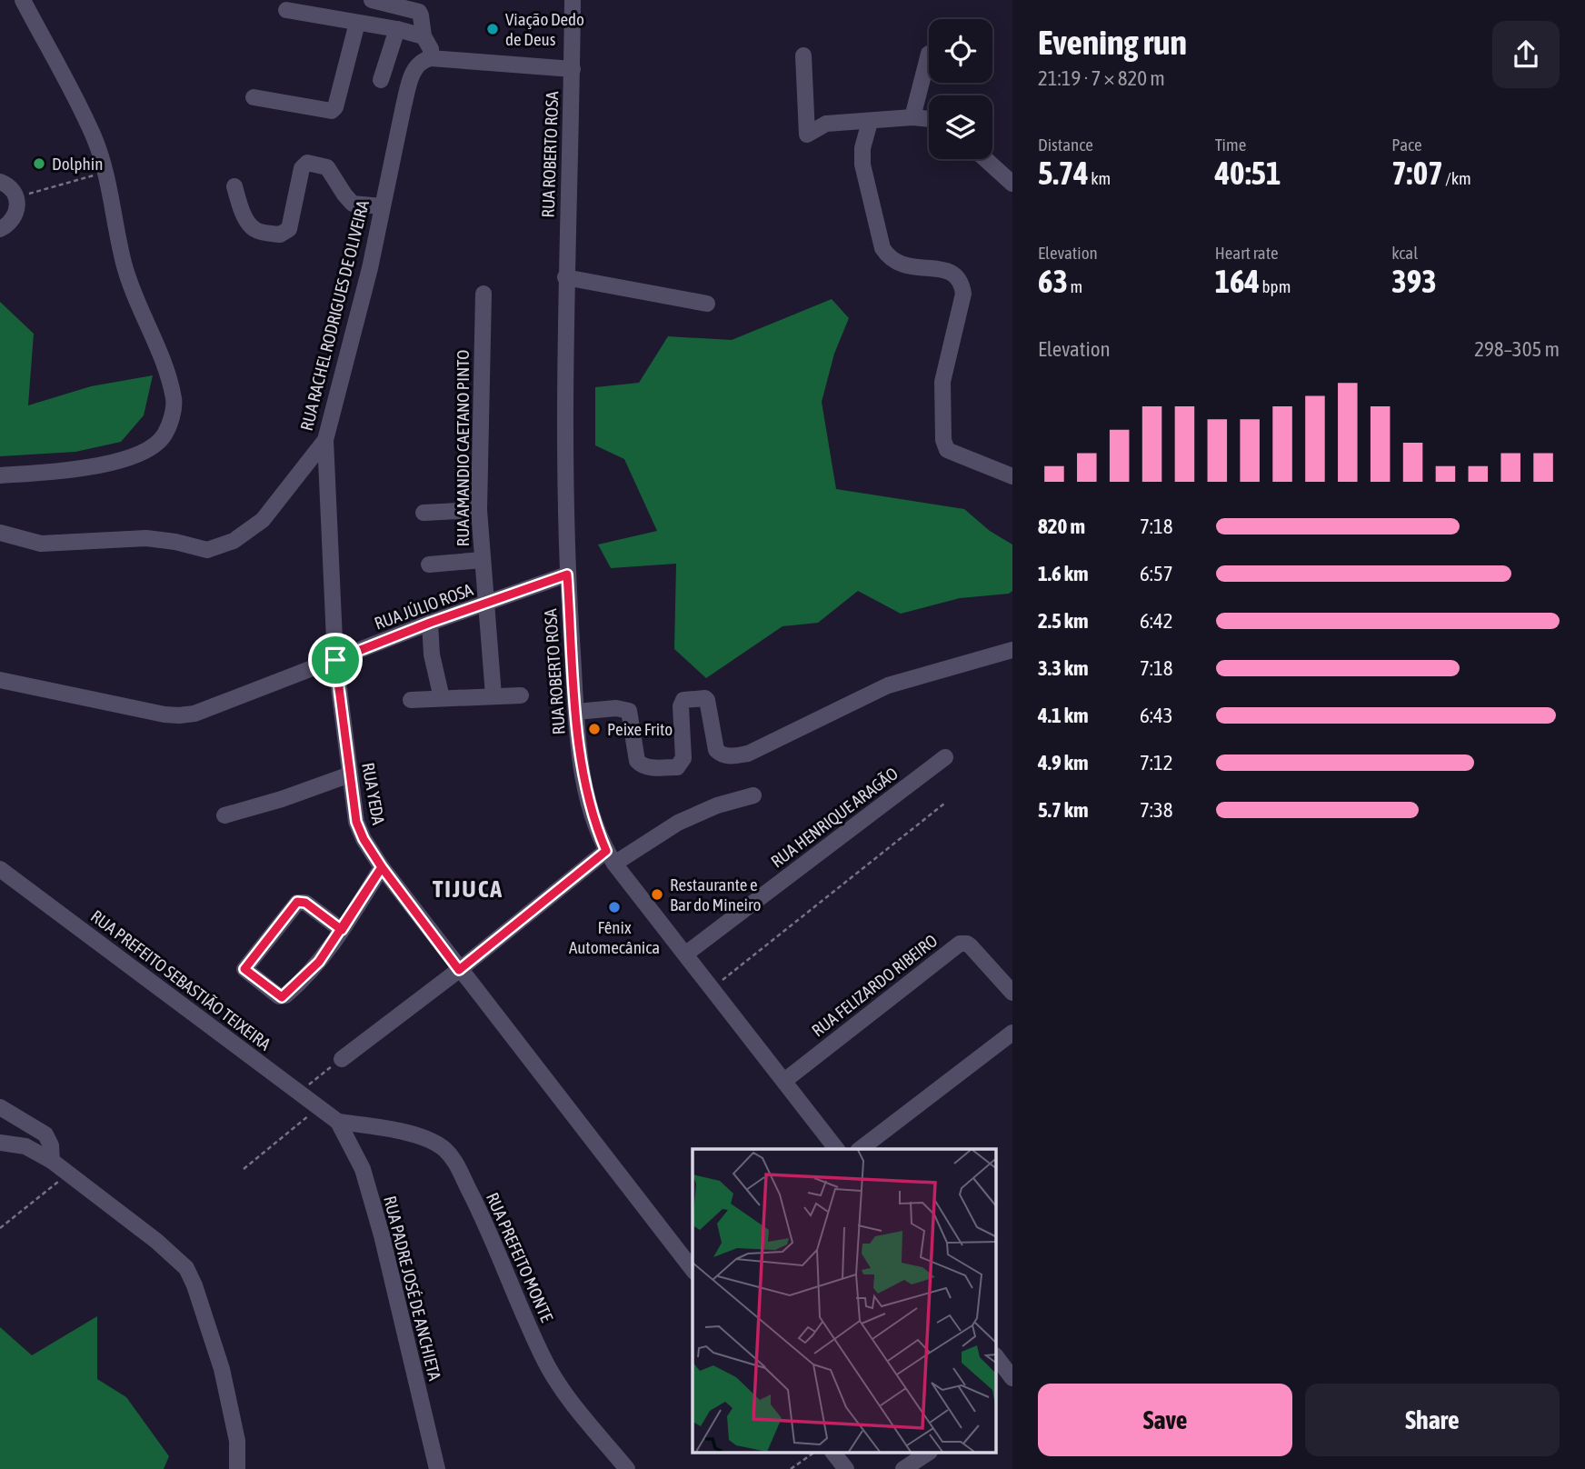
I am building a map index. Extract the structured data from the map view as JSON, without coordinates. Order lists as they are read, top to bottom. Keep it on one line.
{"streets":{"street":["RUA ROBERTO ROSA","RUA RACHEL RODRIGUES DE OLIVEIRA","RUA AMANDIO CAETANO PINTO","RUA JÚLIO ROSA","RUA YEDA","RUA HENRIQUE ARAGÃO","RUA PREFEITO SEBASTIÃO TEIXEIRA","RUA FELIZARDO RIBEIRO","RUA PREFEITO MONTE","RUA PADRE JOSÉ DE ANCHIETA"]},"crossings":[["RUA ROBERTO ROSA","RUA JÚLIO ROSA"],["RUA ROBERTO ROSA","RUA HENRIQUE ARAGÃO"],["RUA ROBERTO ROSA","RUA FELIZARDO RIBEIRO"],["RUA RACHEL RODRIGUES DE OLIVEIRA","RUA YEDA"],["RUA AMANDIO CAETANO PINTO","RUA JÚLIO ROSA"],["RUA JÚLIO ROSA","RUA YEDA"],["RUA PREFEITO SEBASTIÃO TEIXEIRA","RUA PREFEITO MONTE"],["RUA PREFEITO SEBASTIÃO TEIXEIRA","RUA PADRE JOSÉ DE ANCHIETA"],["RUA PREFEITO MONTE","RUA PADRE JOSÉ DE ANCHIETA"]],"districts":["TIJUCA"],"places":["Viação Dedo de Deus","Dolphin","Peixe Frito","Restaurante e Bar do Mineiro","Fênix Automecânica"],"page":{"heading":["Evening run","21:19 · 7 × 820 m"],"stats":[["Distance","5.74 km"],["Time","40:51"],["Pace","7:07 /km"],["Elevation","63 m"],["Heart rate","164 bpm"],["kcal","393"]],"chart":["Elevation","298–305 m"],"list":[{"name":"820 m","note":"7:18"},{"name":"1.6 km","note":"6:57"},{"name":"2.5 km","note":"6:42"},{"name":"3.3 km","note":"7:18"},{"name":"4.1 km","note":"6:43"},{"name":"4.9 km","note":"7:12"},{"name":"5.7 km","note":"7:38"}],"buttons":["Save","Share"]}}
